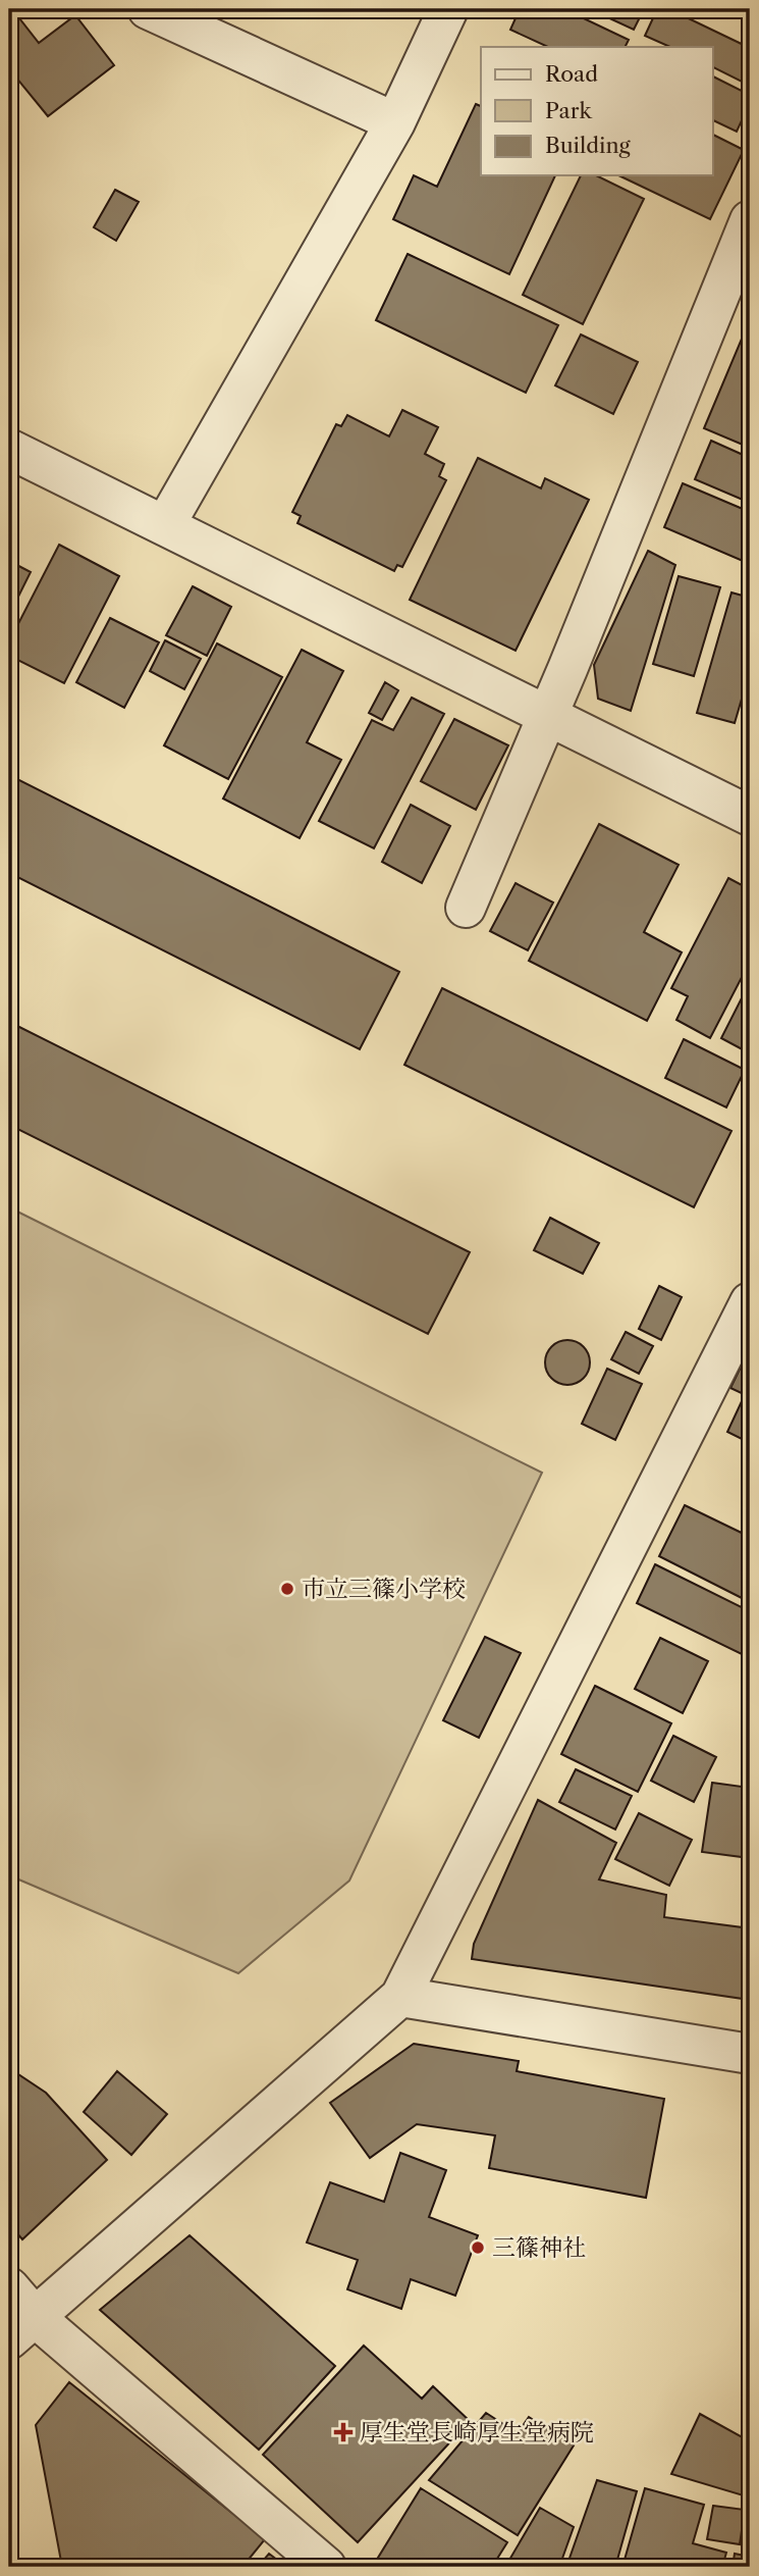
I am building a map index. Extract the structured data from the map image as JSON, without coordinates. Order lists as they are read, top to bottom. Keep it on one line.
{"places":{"other":["市立三篠小学校","三篠神社"],"health":["厚生堂長崎厚生堂病院"]},"legend":["Road","Park","Building"]}
